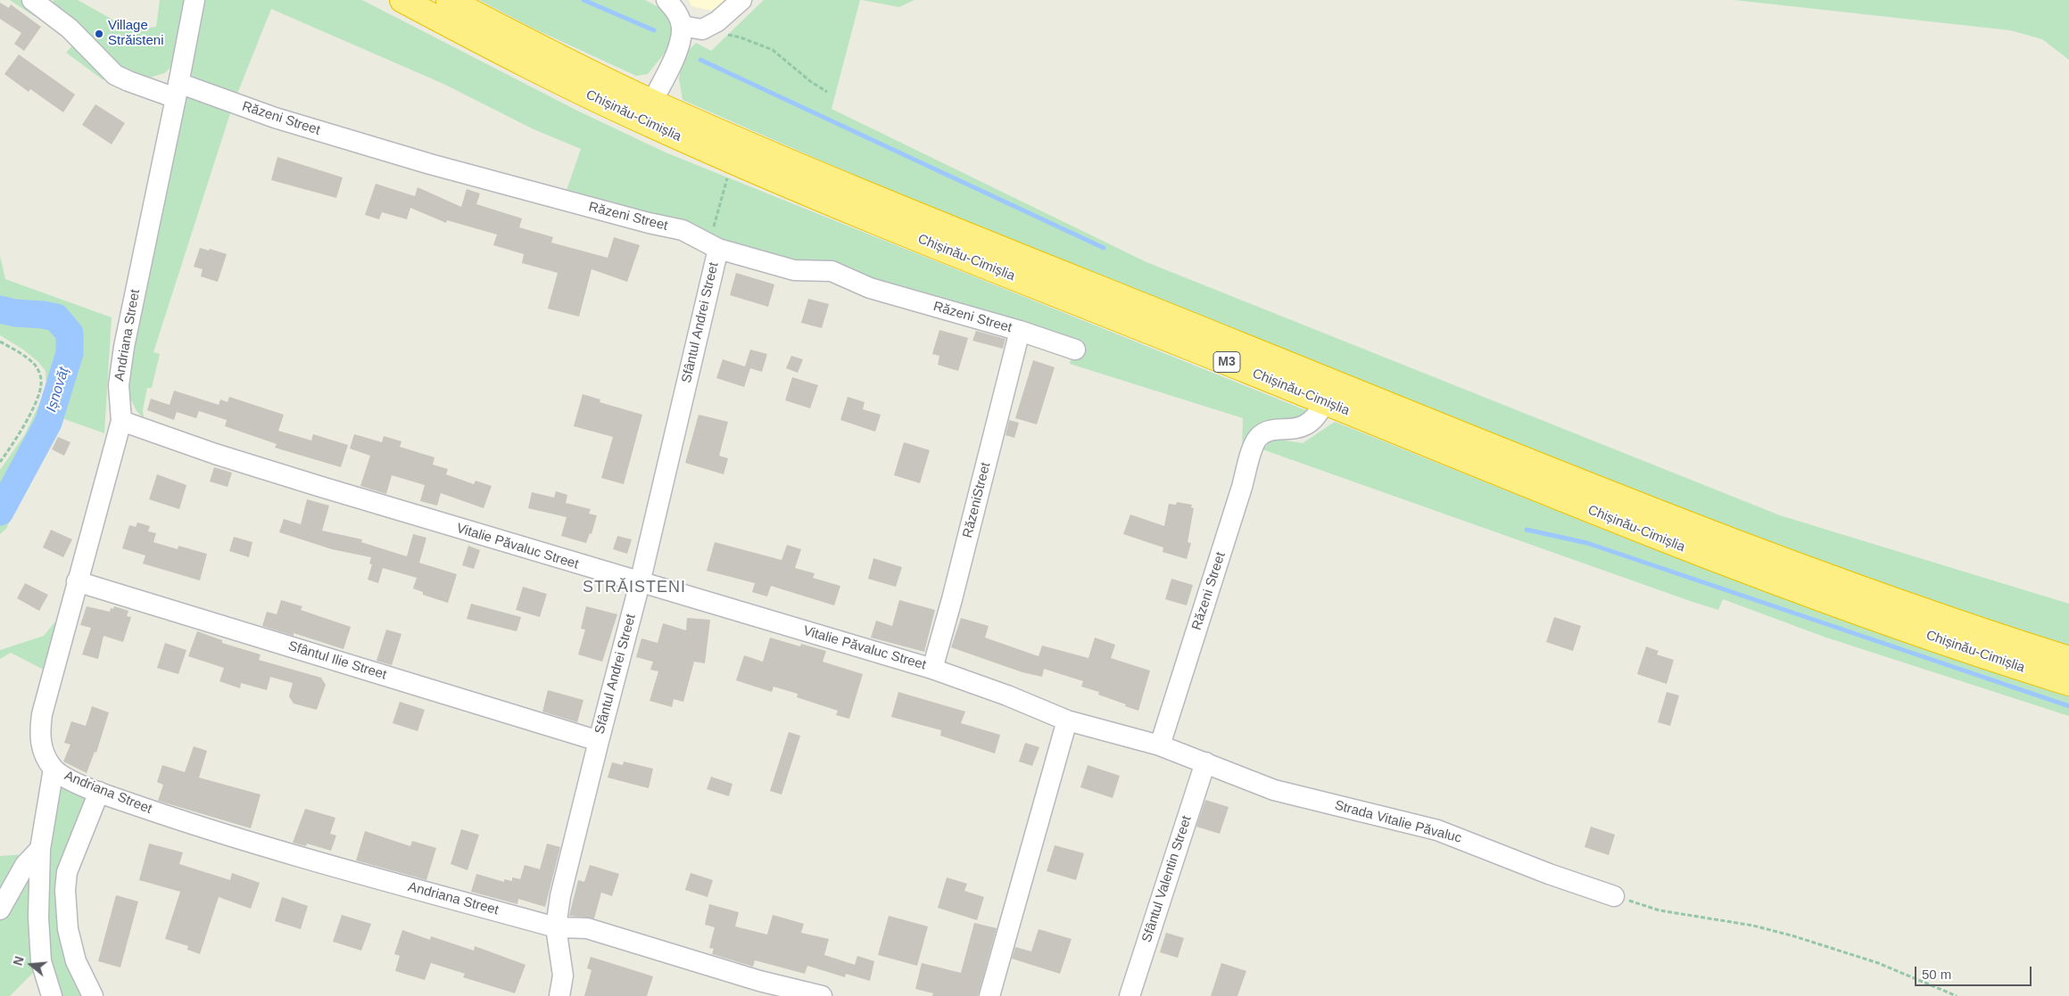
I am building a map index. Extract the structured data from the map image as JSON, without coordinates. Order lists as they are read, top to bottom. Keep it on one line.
{"streets":{"highway":["Chișinău-Cimișlia","M3"],"street":["Răzeni Street","Sfântul Andrei Street","Andriana Street","RăzeniStreet","Vitalie Păvaluc Street","Sfântul Ilie Street","Strada Vitalie Păvaluc","Sfântul Valentin Street"]},"crossings":[["Chișinău-Cimișlia","Răzeni Street"],["Răzeni Street","Sfântul Andrei Street"],["Răzeni Street","Andriana Street"],["Răzeni Street","RăzeniStreet"],["Răzeni Street","Vitalie Păvaluc Street"],["Sfântul Andrei Street","Andriana Street"],["Sfântul Andrei Street","Vitalie Păvaluc Street"],["Sfântul Andrei Street","Sfântul Ilie Street"],["Andriana Street","Vitalie Păvaluc Street"],["Andriana Street","Sfântul Ilie Street"],["RăzeniStreet","Vitalie Păvaluc Street"],["Vitalie Păvaluc Street","Strada Vitalie Păvaluc"],["Vitalie Păvaluc Street","Sfântul Valentin Street"],["Strada Vitalie Păvaluc","Sfântul Valentin Street"]],"districts":["STRĂISTENI"],"water":["Ișnovăț"],"places":["Village Străisteni"],"scale_bar":"50 m","north":"left"}
